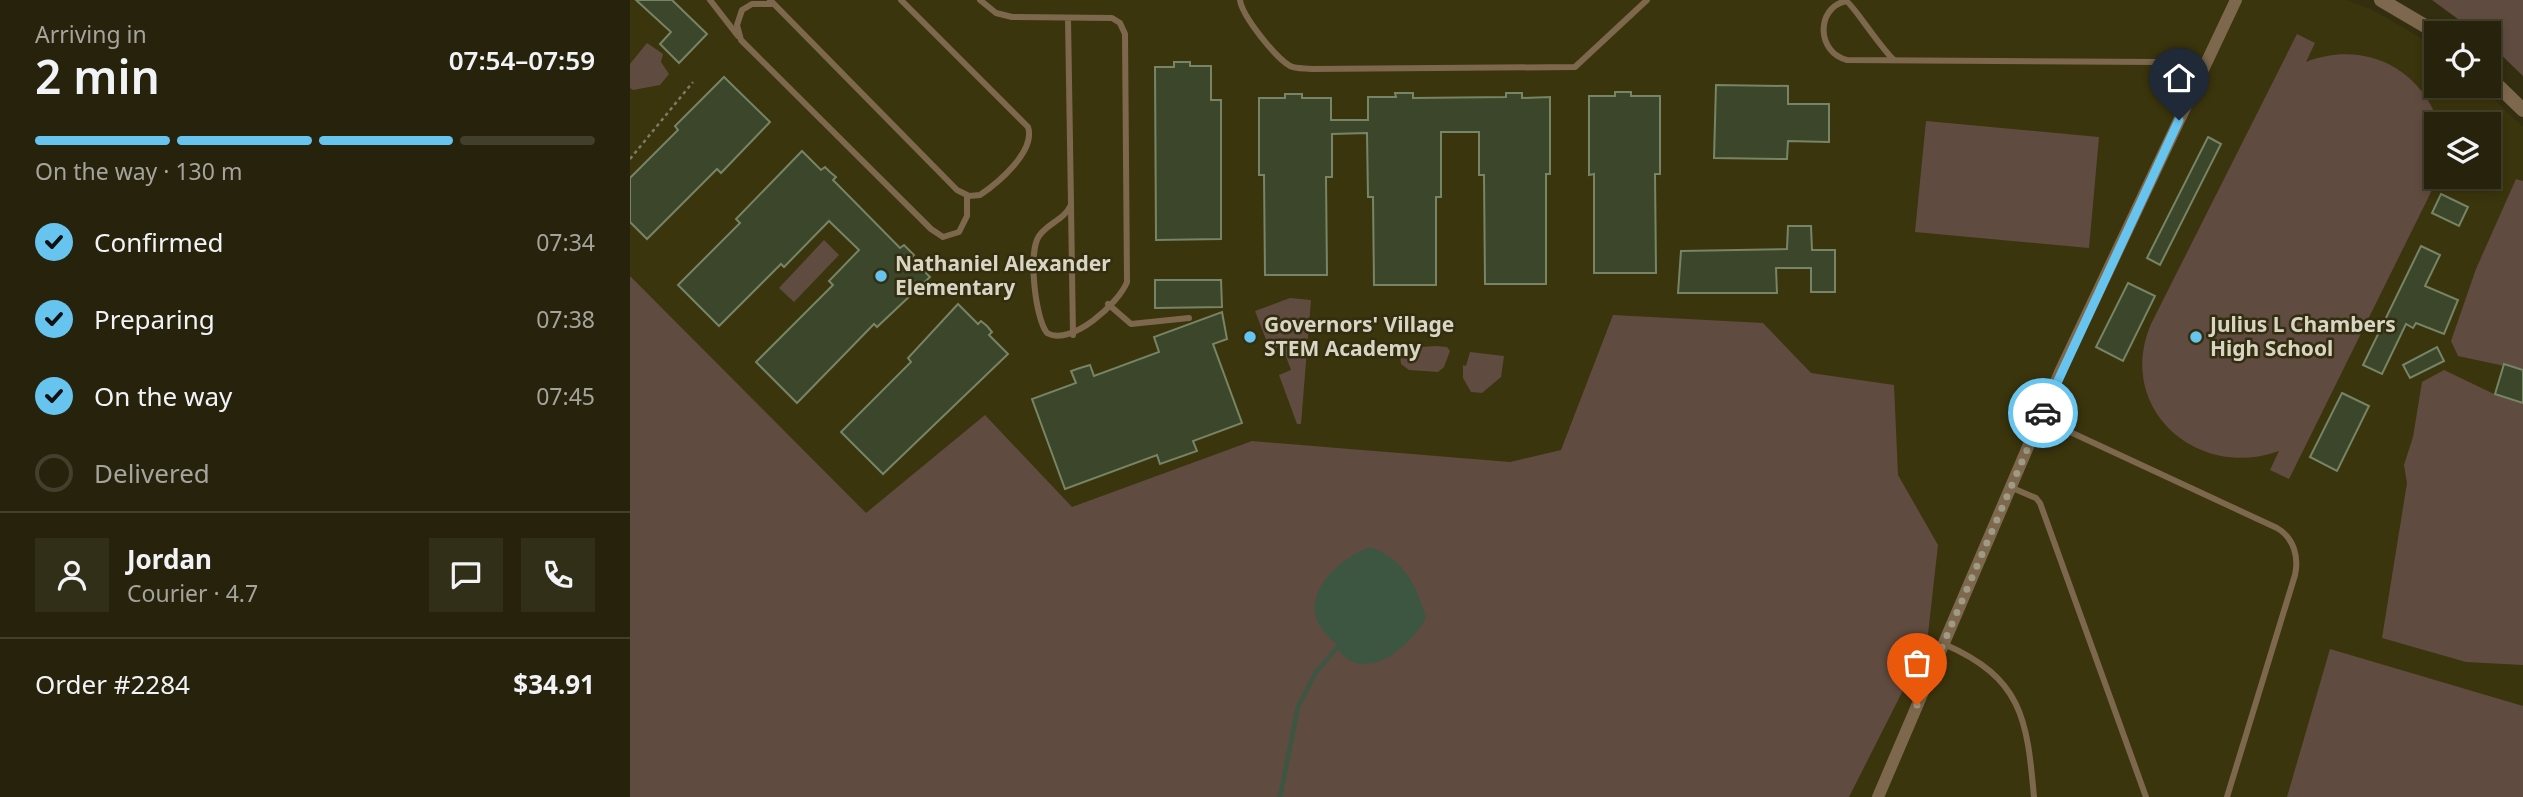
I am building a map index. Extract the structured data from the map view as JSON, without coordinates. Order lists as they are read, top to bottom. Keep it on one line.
{"places":["Nathaniel Alexander Elementary","Governors' Village STEM Academy","Julius L Chambers High School"],"page":{"heading":["2 min","Arriving in","07:54–07:59"],"panel":["Jordan","Courier · 4.7","Order #2284","$34.91"],"bar":"On the way · 130 m","list":[["Confirmed","07:34"],["Preparing","07:38"],["On the way","07:45"],"Delivered"]}}
